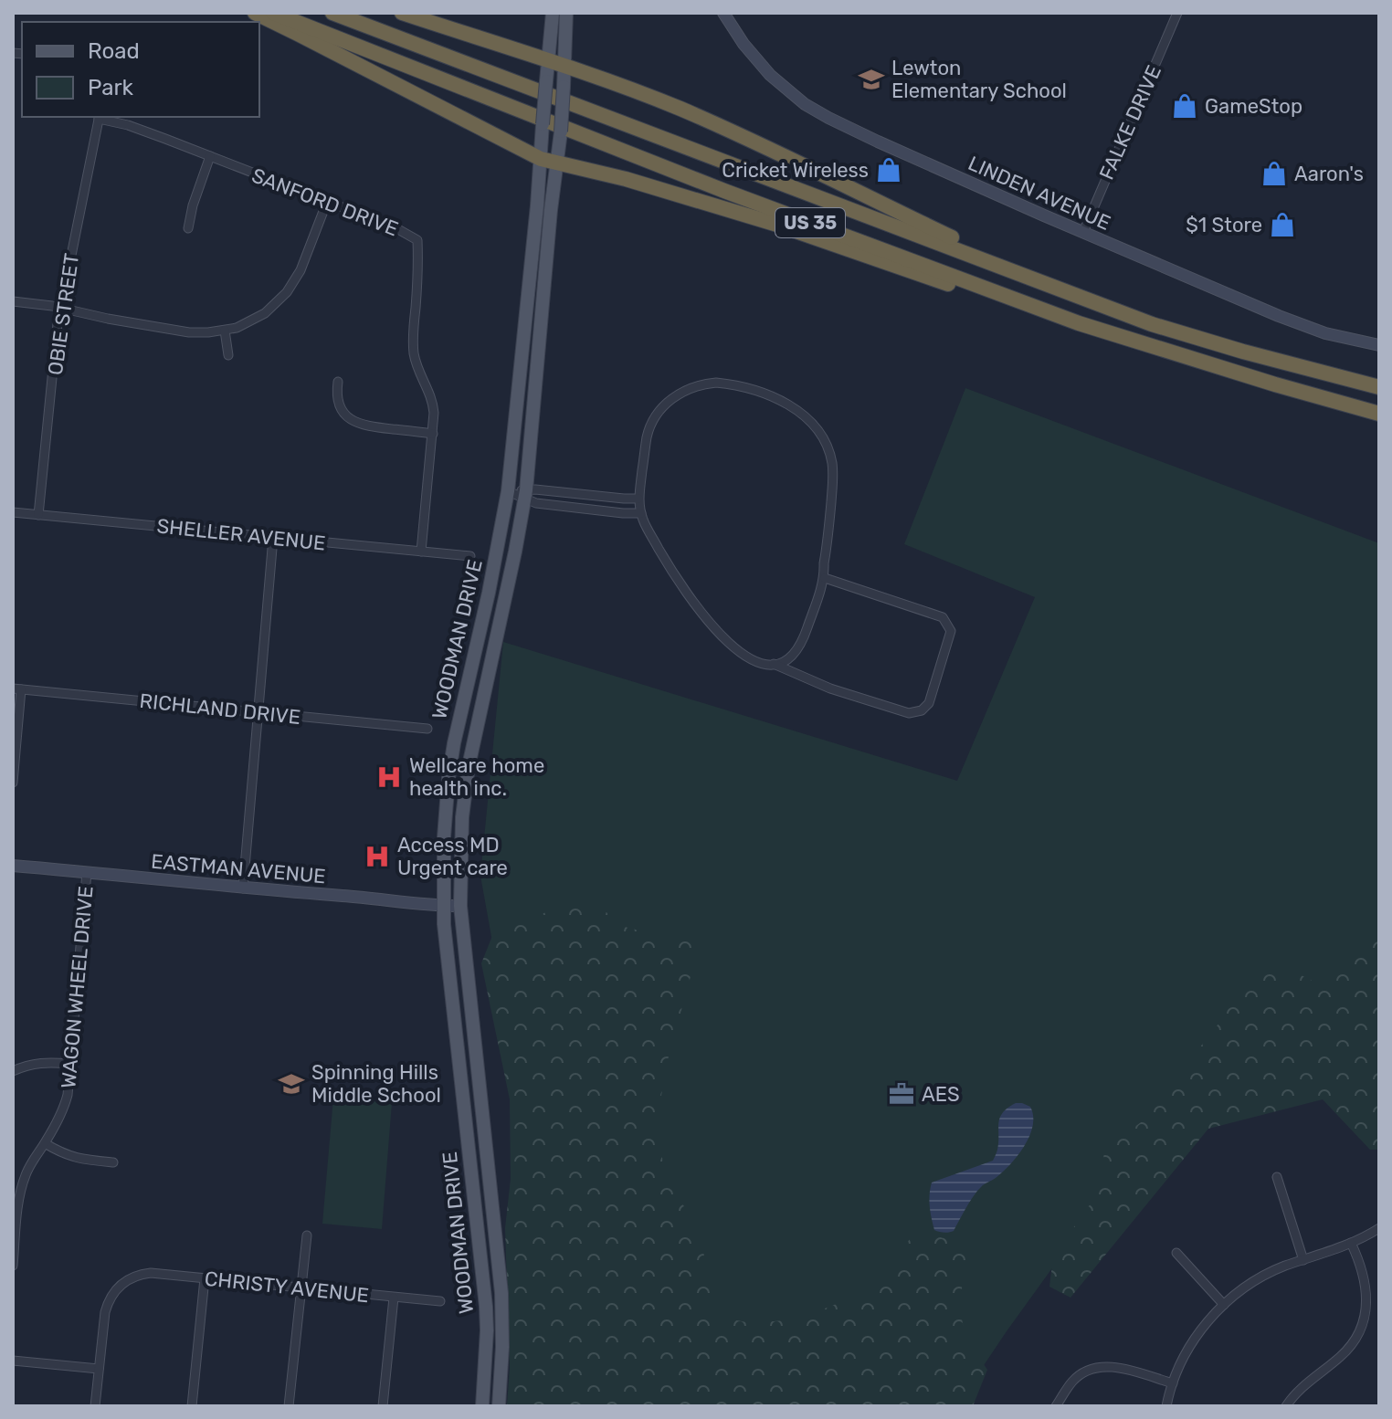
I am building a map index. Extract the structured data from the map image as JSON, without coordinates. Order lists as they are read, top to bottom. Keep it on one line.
{"streets":{"highway":["US 35"],"main road":["LINDEN AVENUE","WOODMAN DRIVE","EASTMAN AVENUE"],"street":["FALKE DRIVE","SANFORD DRIVE","OBIE STREET","SHELLER AVENUE","RICHLAND DRIVE","WAGON WHEEL DRIVE","CHRISTY AVENUE"]},"crossings":[["FALKE DRIVE","LINDEN AVENUE"],["SANFORD DRIVE","OBIE STREET"],["SANFORD DRIVE","SHELLER AVENUE"],["OBIE STREET","SHELLER AVENUE"],["WOODMAN DRIVE","EASTMAN AVENUE"],["EASTMAN AVENUE","WAGON WHEEL DRIVE"]],"places":{"school or university":["Lewton Elementary School","Spinning Hills Middle School"],"shop":["GameStop","Cricket Wireless","Aaron's","$1 Store"],"hospital":["Wellcare home health inc.","Access MD Urgent care"],"office":["AES"]},"legend":["Road","Park"]}
